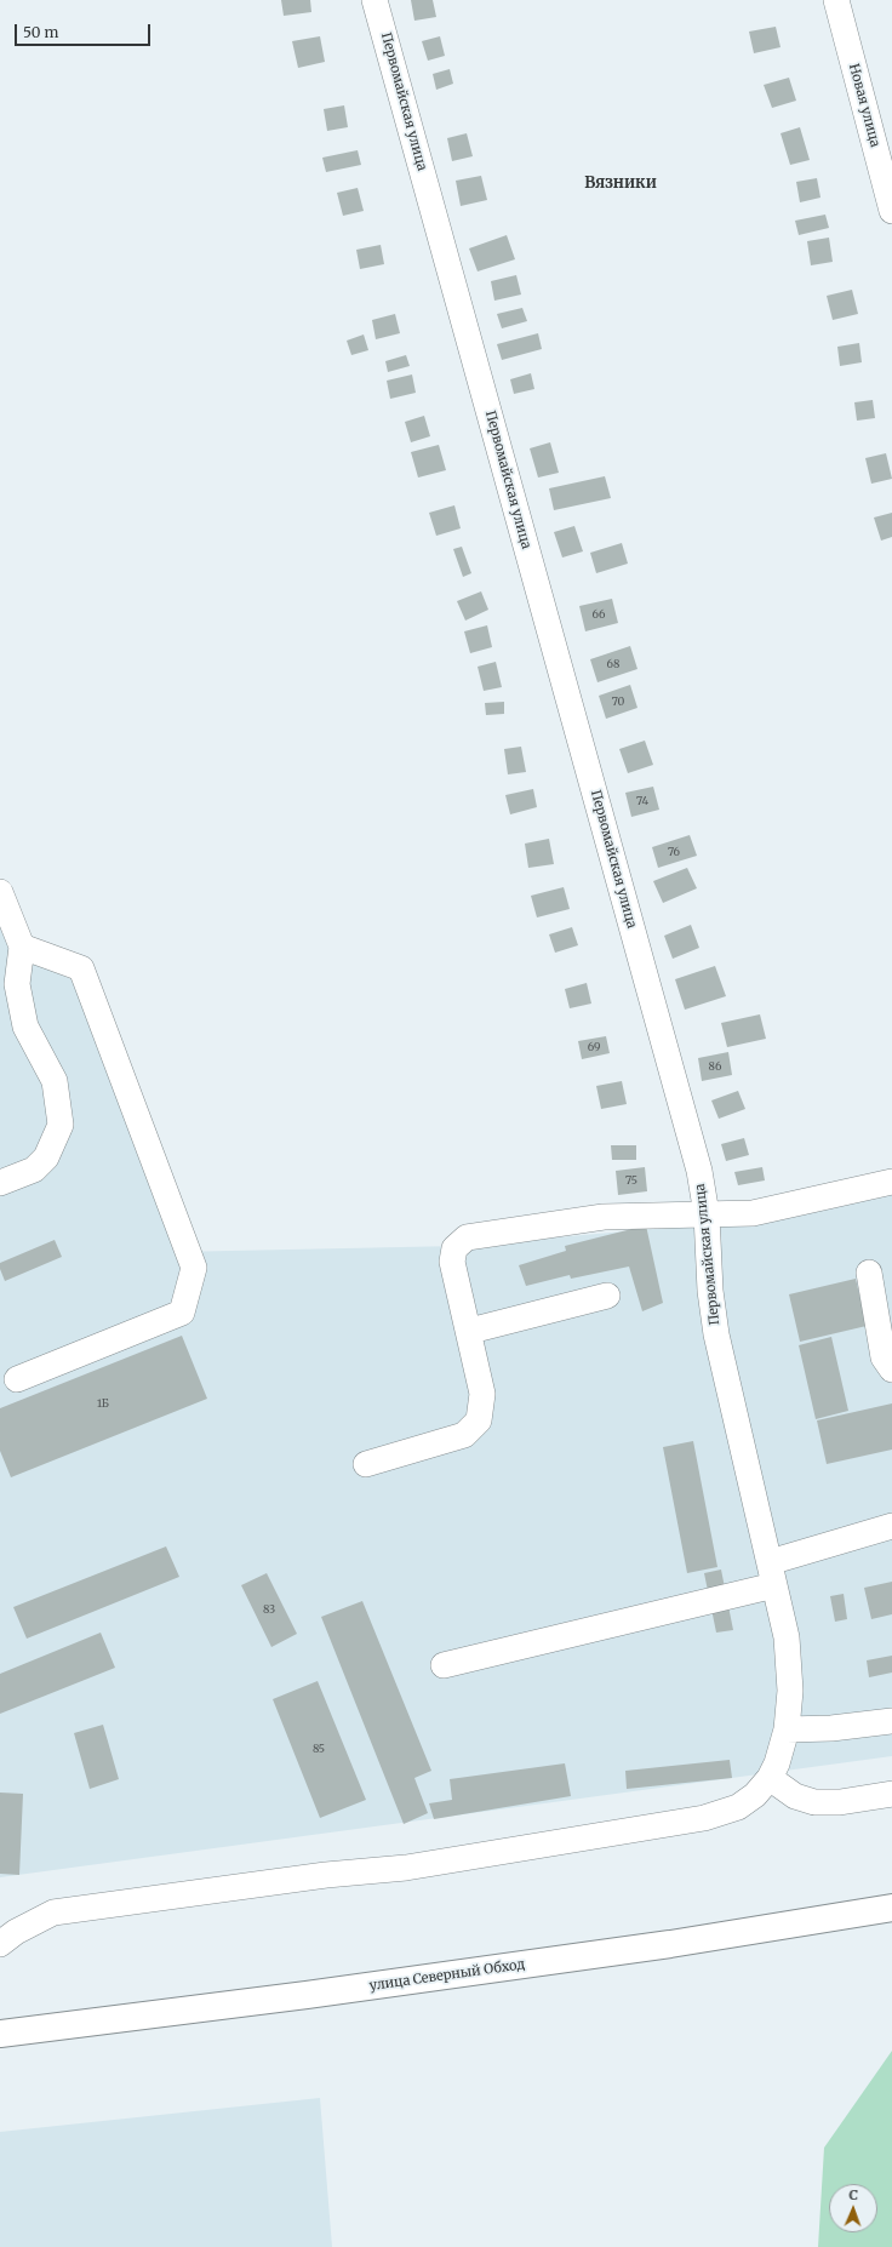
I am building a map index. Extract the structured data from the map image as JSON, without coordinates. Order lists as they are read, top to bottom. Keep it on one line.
{"streets":{"highway":["улица Северный Обход"],"street":["Первомайская улица","Новая улица"]},"districts":["Вязники"],"house_numbers":["66","68","70","74","76","69","86","75","1Б","83","85"],"scale_bar":"50 m","north":"top"}
